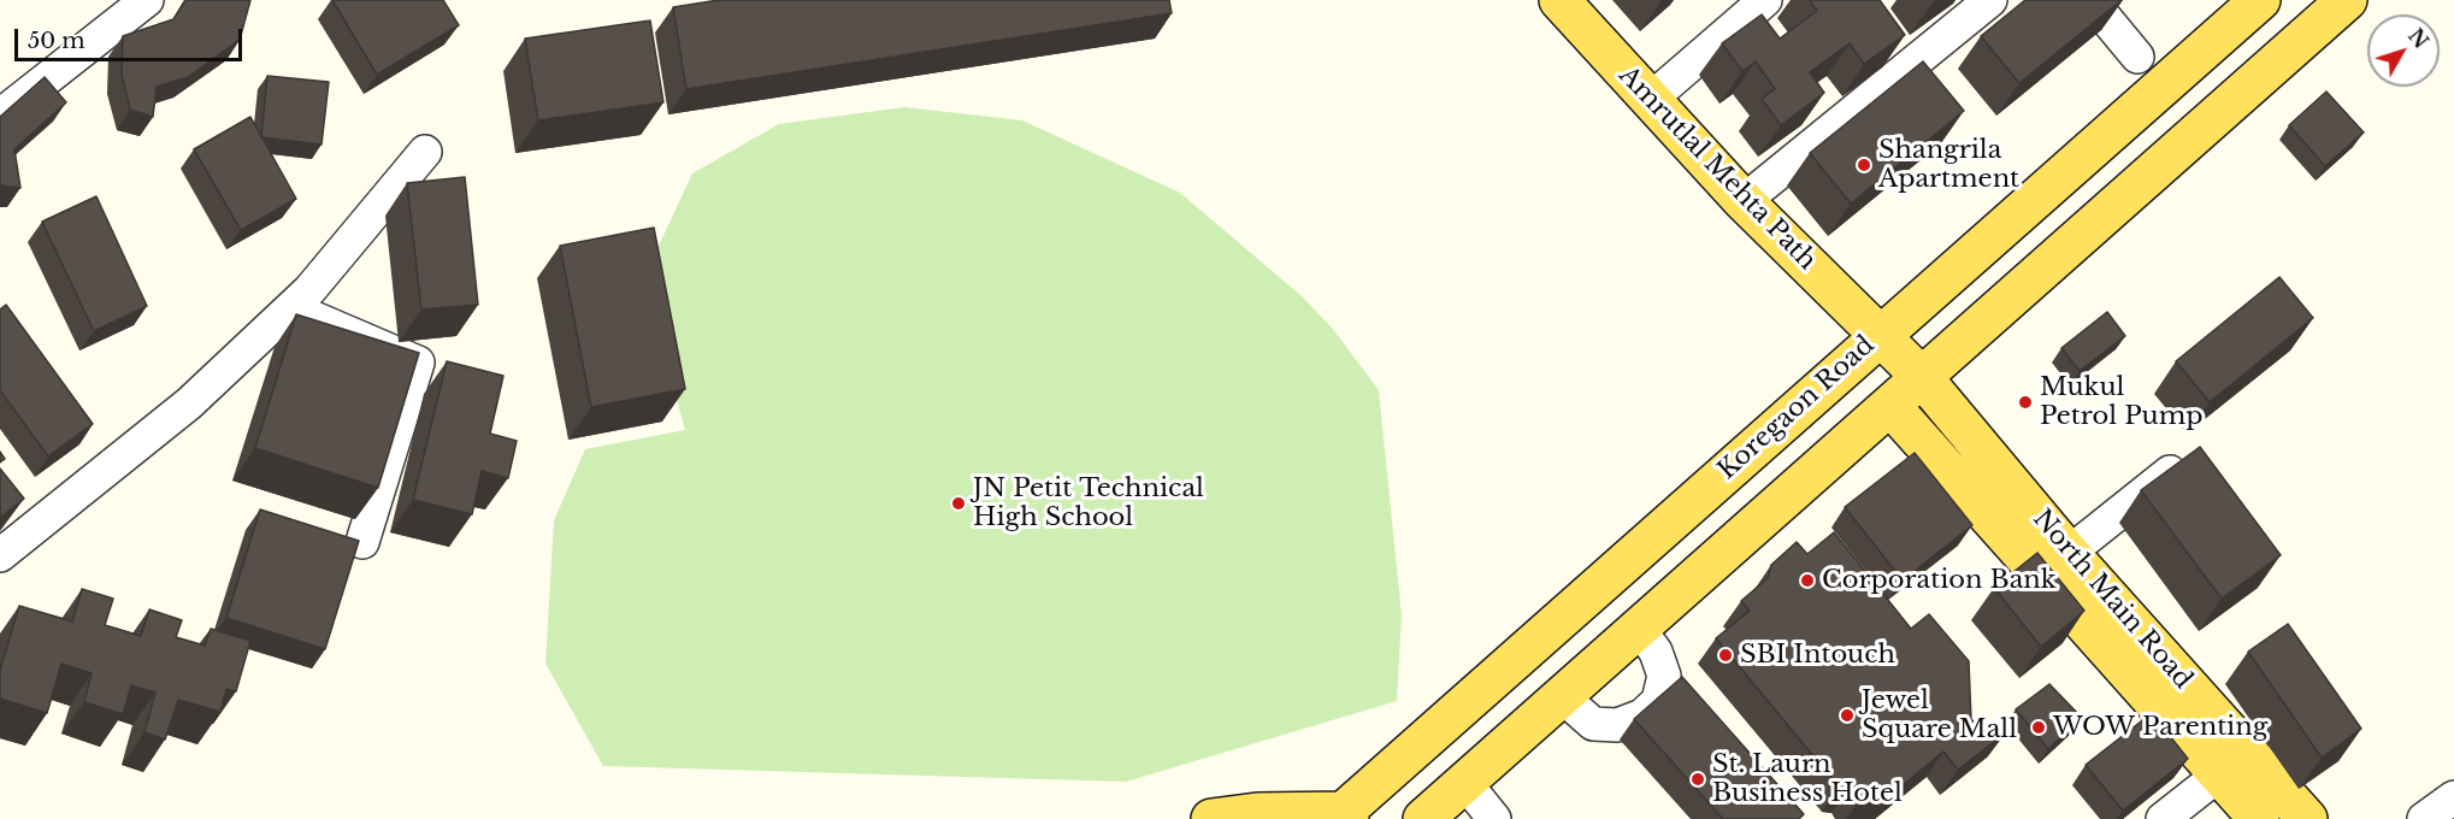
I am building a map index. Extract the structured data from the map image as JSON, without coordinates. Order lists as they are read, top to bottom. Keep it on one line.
{"streets":{"main road":["Amrutlal Mehta Path","Koregaon Road","North Main Road"]},"crossings":[["Amrutlal Mehta Path","Koregaon Road"],["Amrutlal Mehta Path","North Main Road"]],"places":["Shangrila Apartment","Mukul Petrol Pump","JN Petit Technical High School","Corporation Bank","SBI Intouch","Jewel Square Mall","WOW Parenting","St. Laurn Business Hotel"],"scale_bar":"50 m","north":"top right"}
